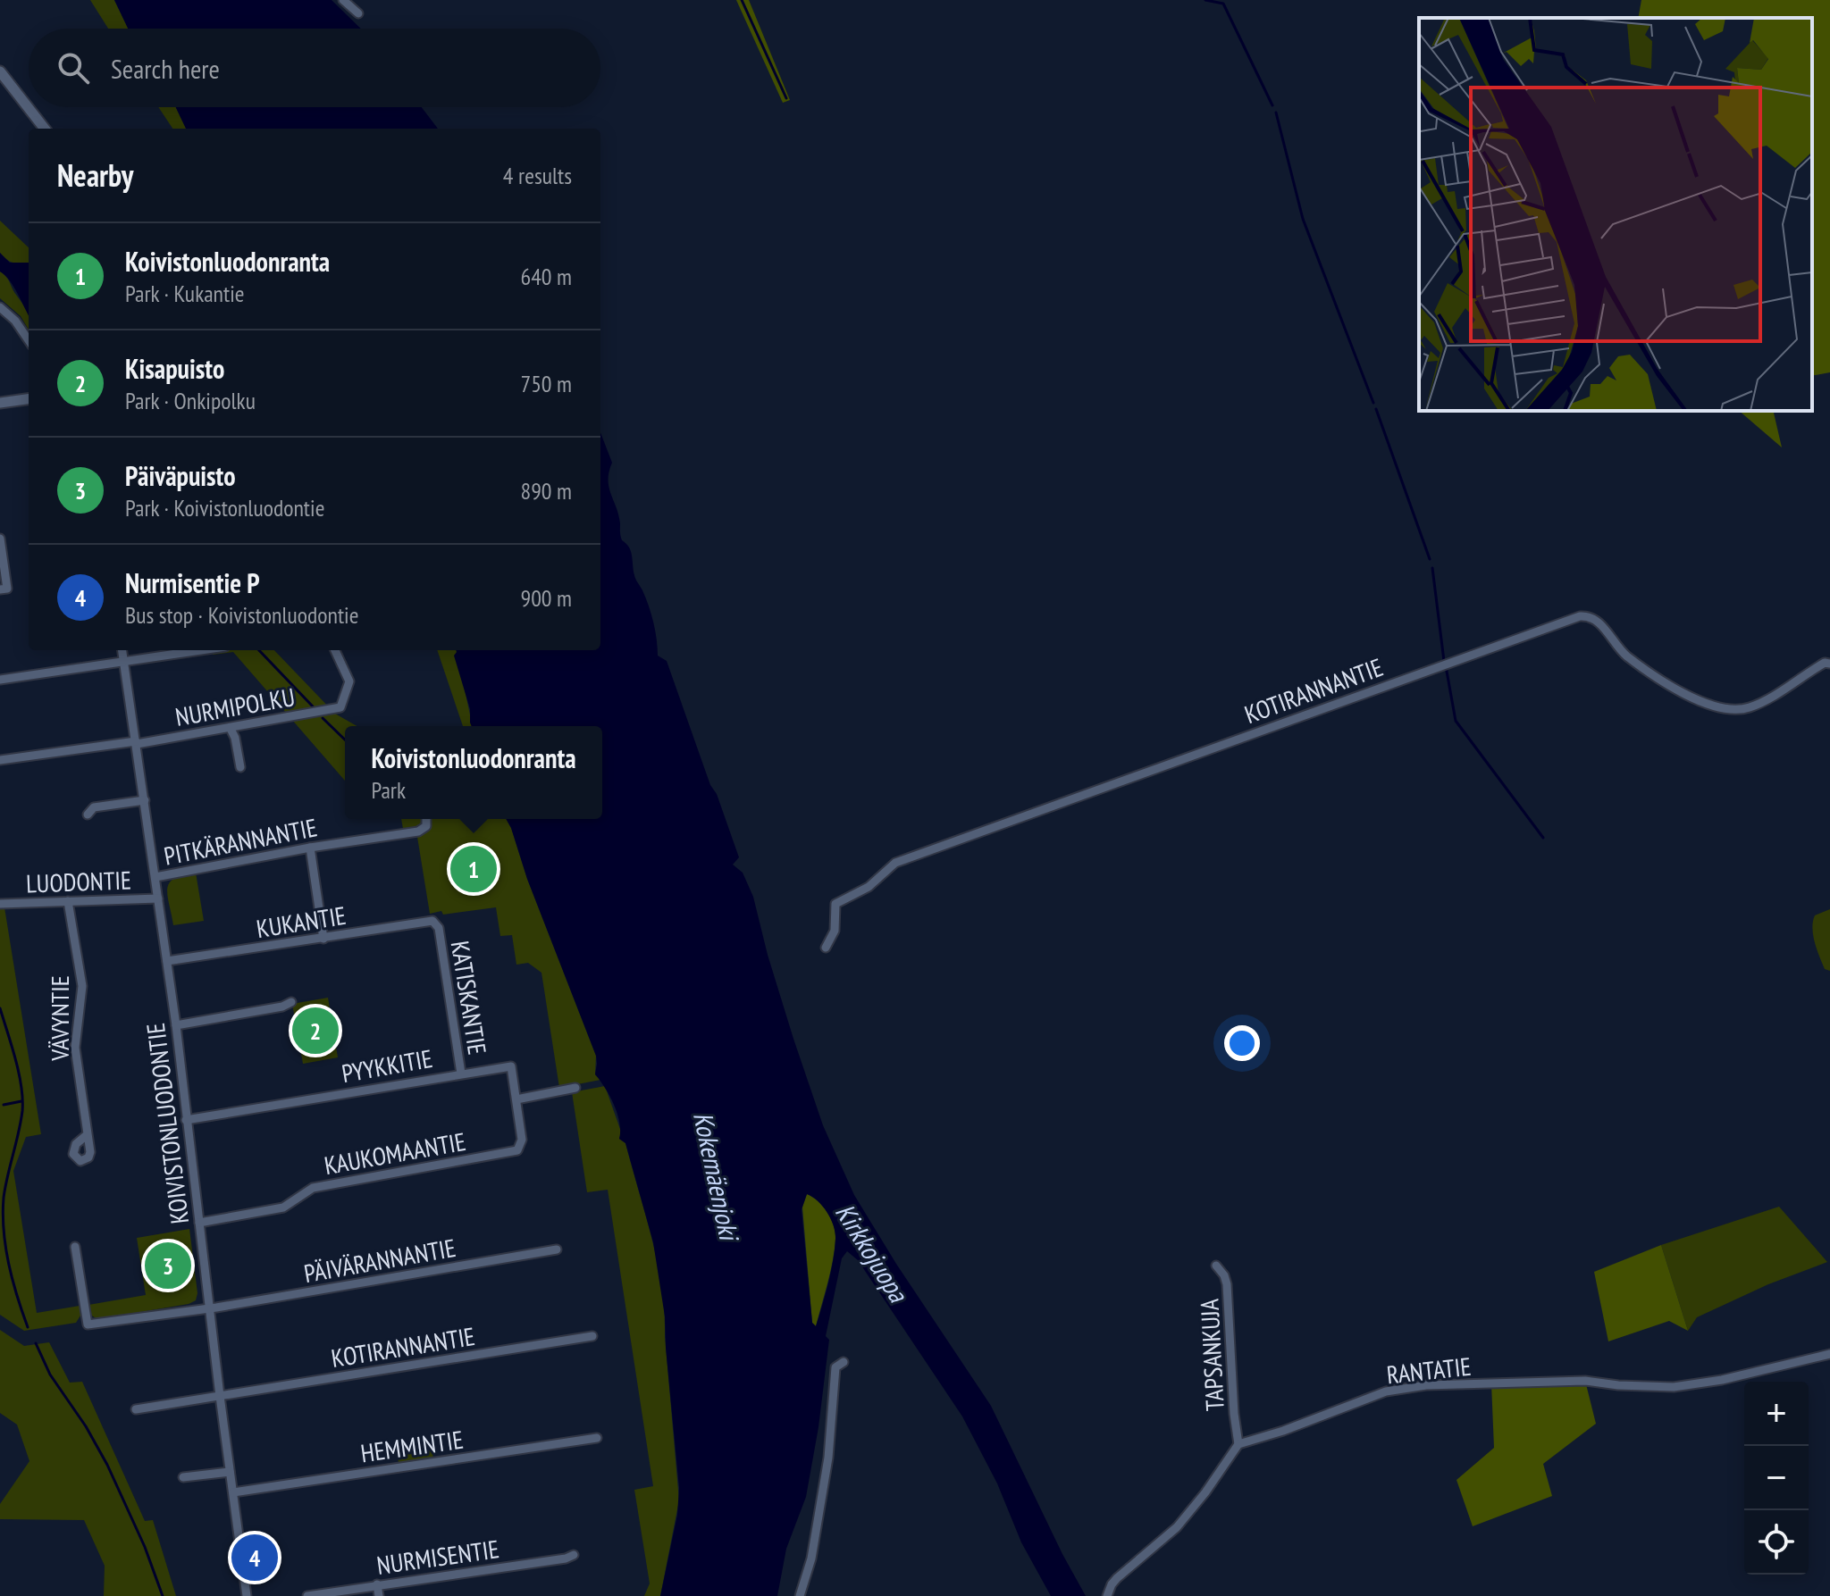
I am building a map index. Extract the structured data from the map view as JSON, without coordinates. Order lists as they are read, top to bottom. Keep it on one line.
{"streets":{"street":["KOTIRANNANTIE","NURMIPOLKU","PITKÄRANNANTIE","LUODONTIE","KUKANTIE","KATISKANTIE","VÄVYNTIE","PYYKKITIE","KOIVISTONLUODONTIE","KAUKOMAANTIE","PÄIVÄRANNANTIE","TAPSANKUJA","RANTATIE","HEMMINTIE","NURMISENTIE"]},"crossings":[["KOTIRANNANTIE","KOIVISTONLUODONTIE"],["NURMIPOLKU","KOIVISTONLUODONTIE"],["PITKÄRANNANTIE","KOIVISTONLUODONTIE"],["LUODONTIE","VÄVYNTIE"],["LUODONTIE","KOIVISTONLUODONTIE"],["KUKANTIE","KATISKANTIE"],["KUKANTIE","KOIVISTONLUODONTIE"],["KATISKANTIE","PYYKKITIE"],["PYYKKITIE","KOIVISTONLUODONTIE"],["PYYKKITIE","KAUKOMAANTIE"],["KOIVISTONLUODONTIE","KAUKOMAANTIE"],["KOIVISTONLUODONTIE","PÄIVÄRANNANTIE"],["KOIVISTONLUODONTIE","HEMMINTIE"],["TAPSANKUJA","RANTATIE"]],"water":["Kokemäenjoki","Kirkkojuopa"],"page":{"search":"Search here","heading":["Nearby","4 results"],"list":[{"mark":"1","name":"Koivistonluodonranta","note":"Park · Kukantie","value":"640 m"},{"mark":"2","name":"Kisapuisto","note":"Park · Onkipolku","value":"750 m"},{"mark":"3","name":"Päiväpuisto","note":"Park · Koivistonluodontie","value":"890 m"},{"mark":"4","name":"Nurmisentie P","note":"Bus stop · Koivistonluodontie","value":"900 m"}],"popup":["Koivistonluodonranta","Park"],"pins":["1","2","3","4"],"map_buttons":["+","−"]}}
